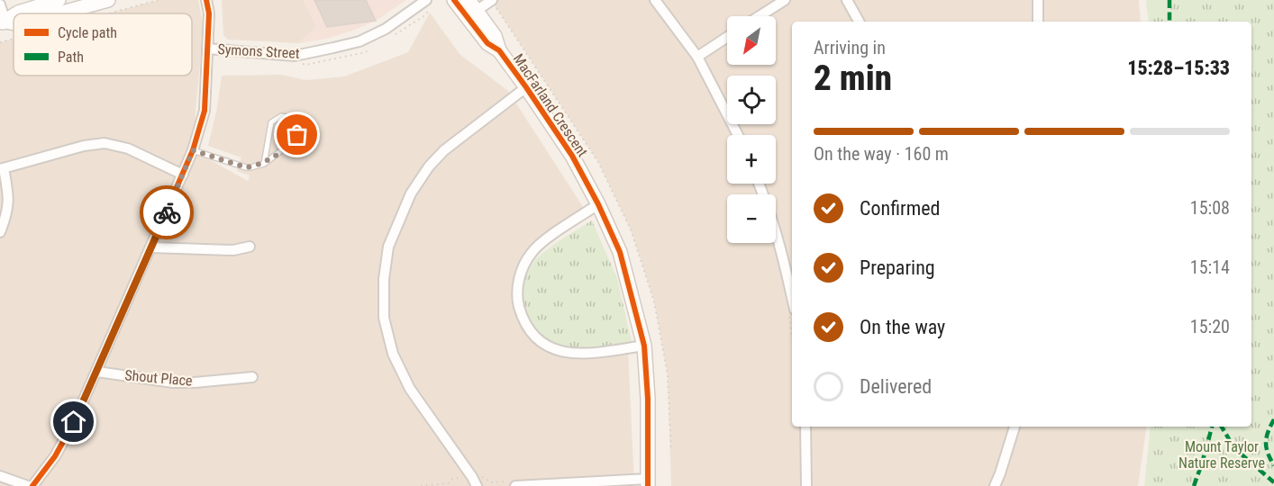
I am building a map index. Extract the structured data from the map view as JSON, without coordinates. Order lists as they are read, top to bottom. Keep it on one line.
{"streets":{"street":["Symons Street","MacFarland Crescent","Shout Place"]},"parks":["Mount Taylor Nature Reserve"],"legend":["Cycle path","Path"],"north":"bottom left","page":{"map_buttons":["+","−"],"heading":["2 min","Arriving in","15:28–15:33"],"bar":"On the way · 160 m","list":[["Confirmed","15:08"],["Preparing","15:14"],["On the way","15:20"],"Delivered"]}}
